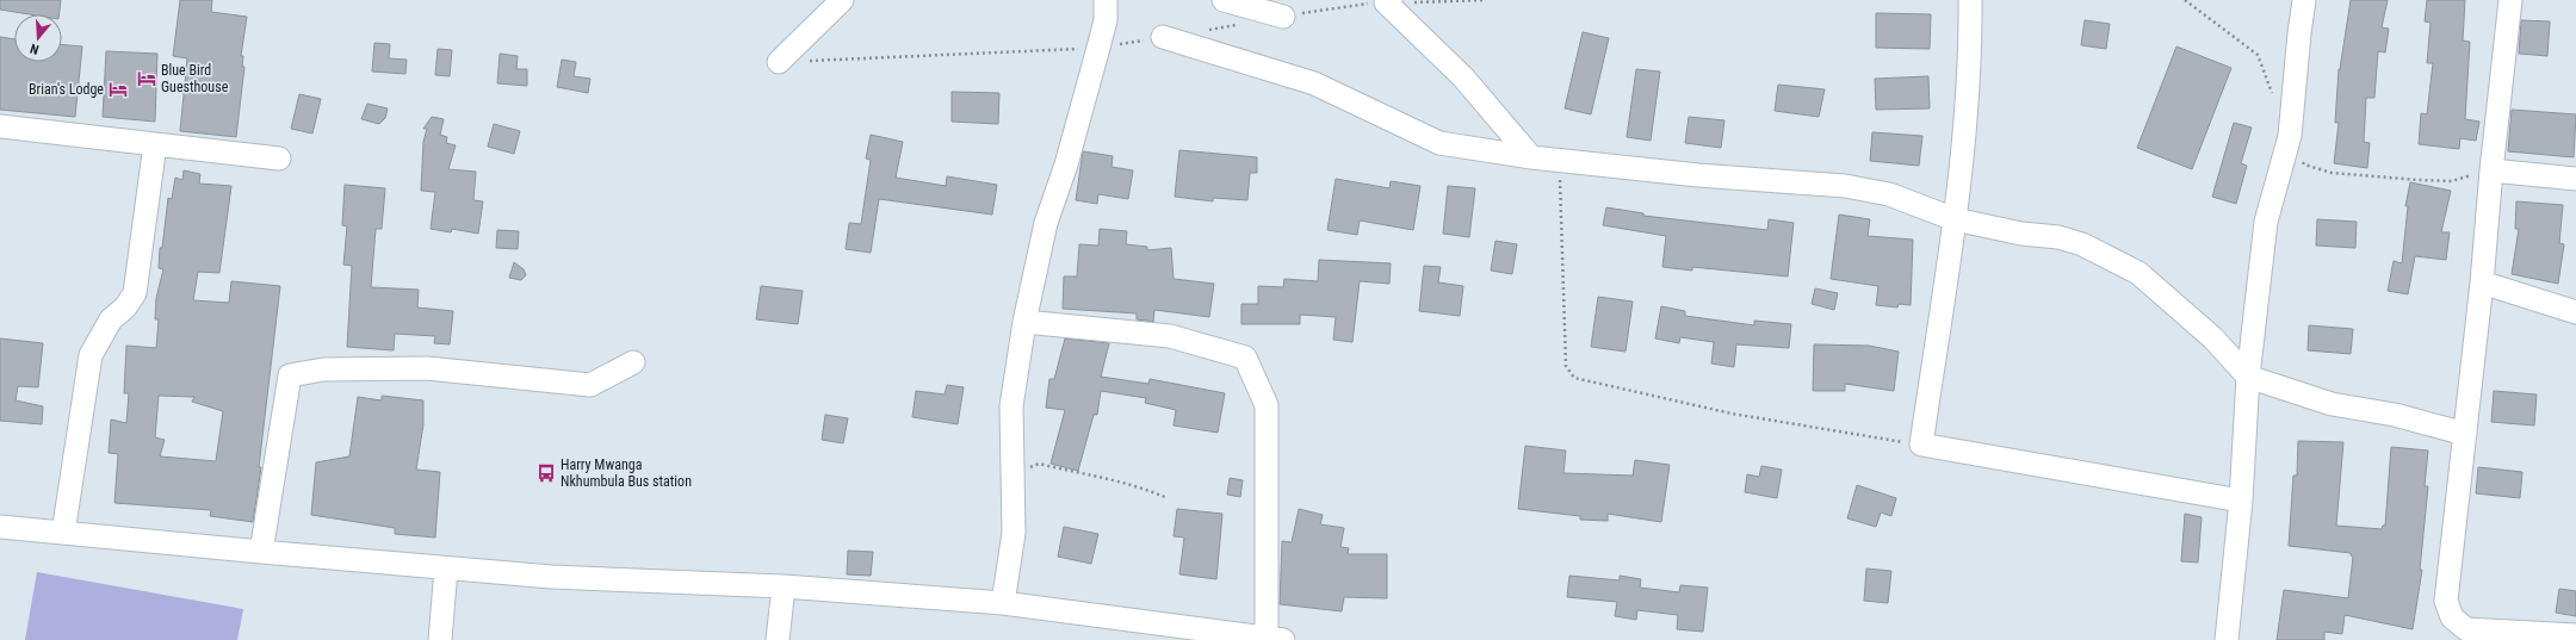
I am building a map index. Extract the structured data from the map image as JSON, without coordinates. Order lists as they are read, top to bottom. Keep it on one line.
{"places":{"hotel":["Blue Bird Guesthouse","Brian's Lodge"],"bus stop":["Harry Mwanga Nkhumbula Bus station"]},"north":"bottom"}
